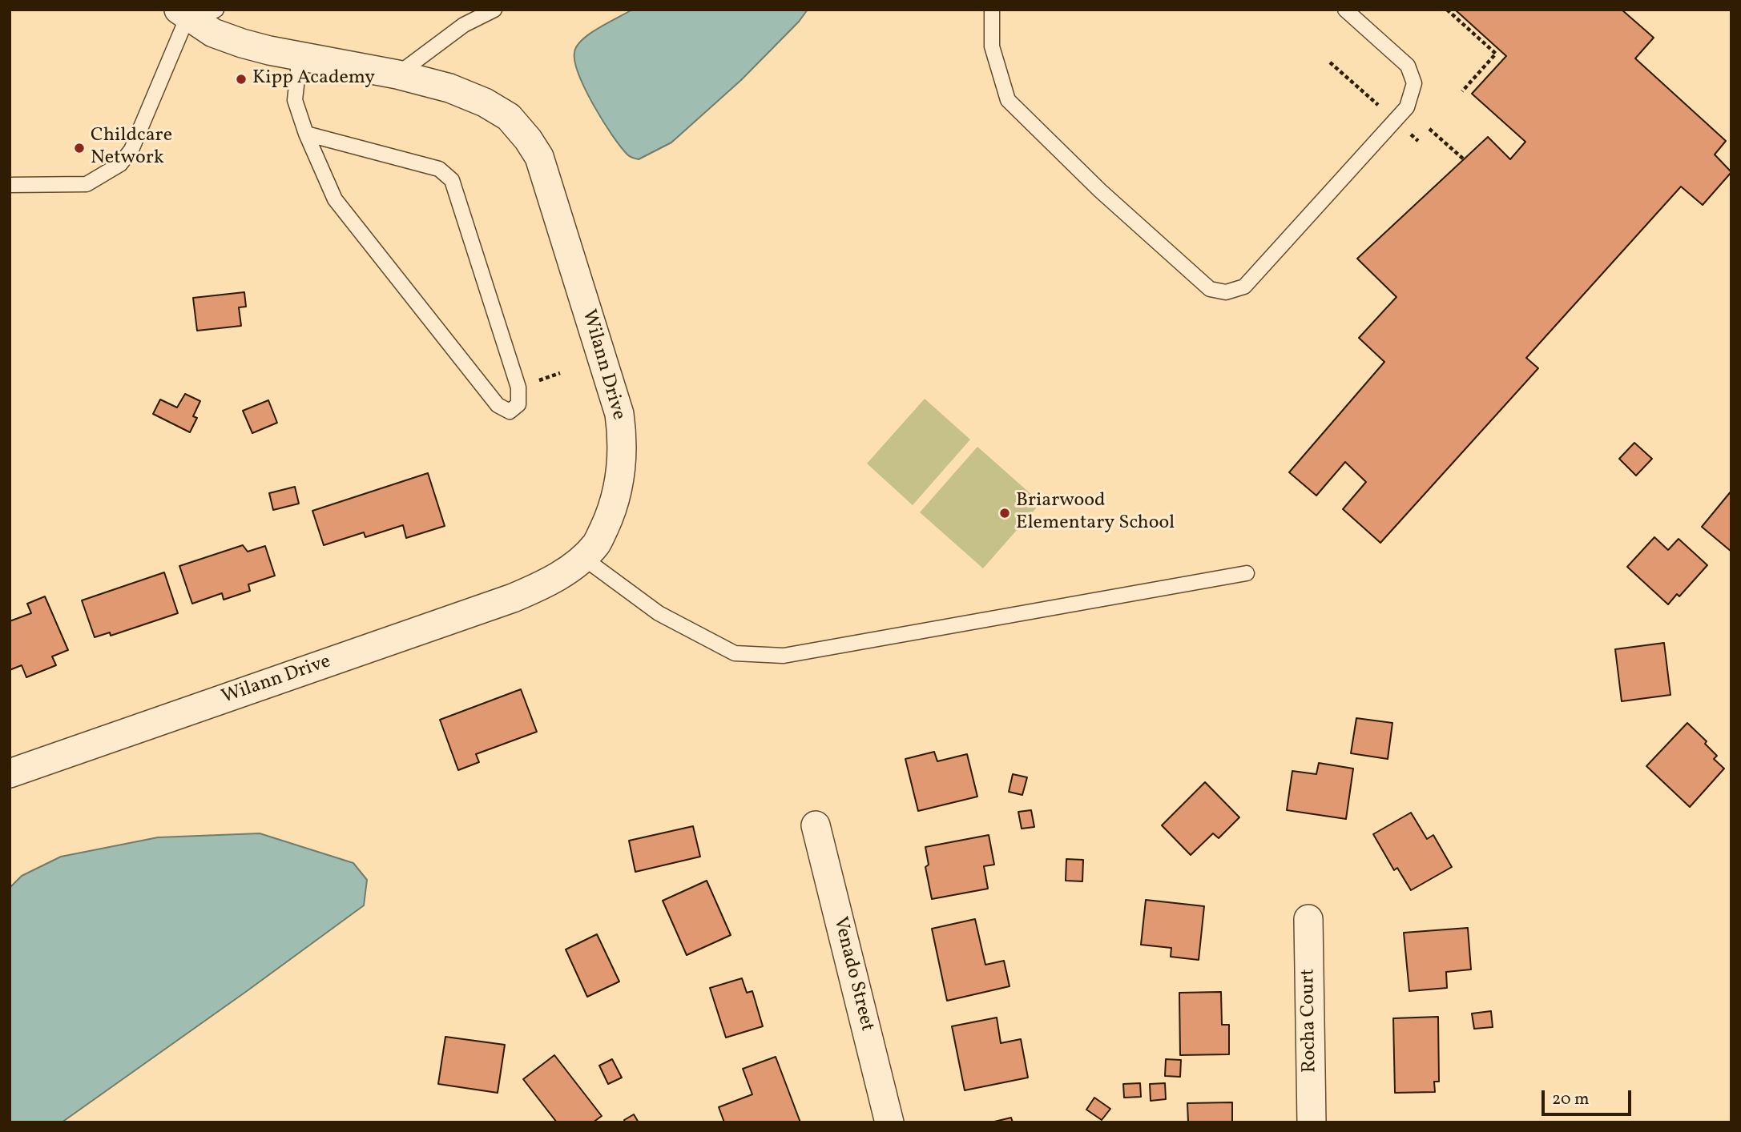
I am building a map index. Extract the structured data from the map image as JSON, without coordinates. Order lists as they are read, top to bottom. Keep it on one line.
{"streets":{"street":["Wilann Drive","Venado Street","Rocha Court"]},"places":["Kipp Academy","Childcare Network","Briarwood Elementary School"],"scale_bar":"20 m"}
